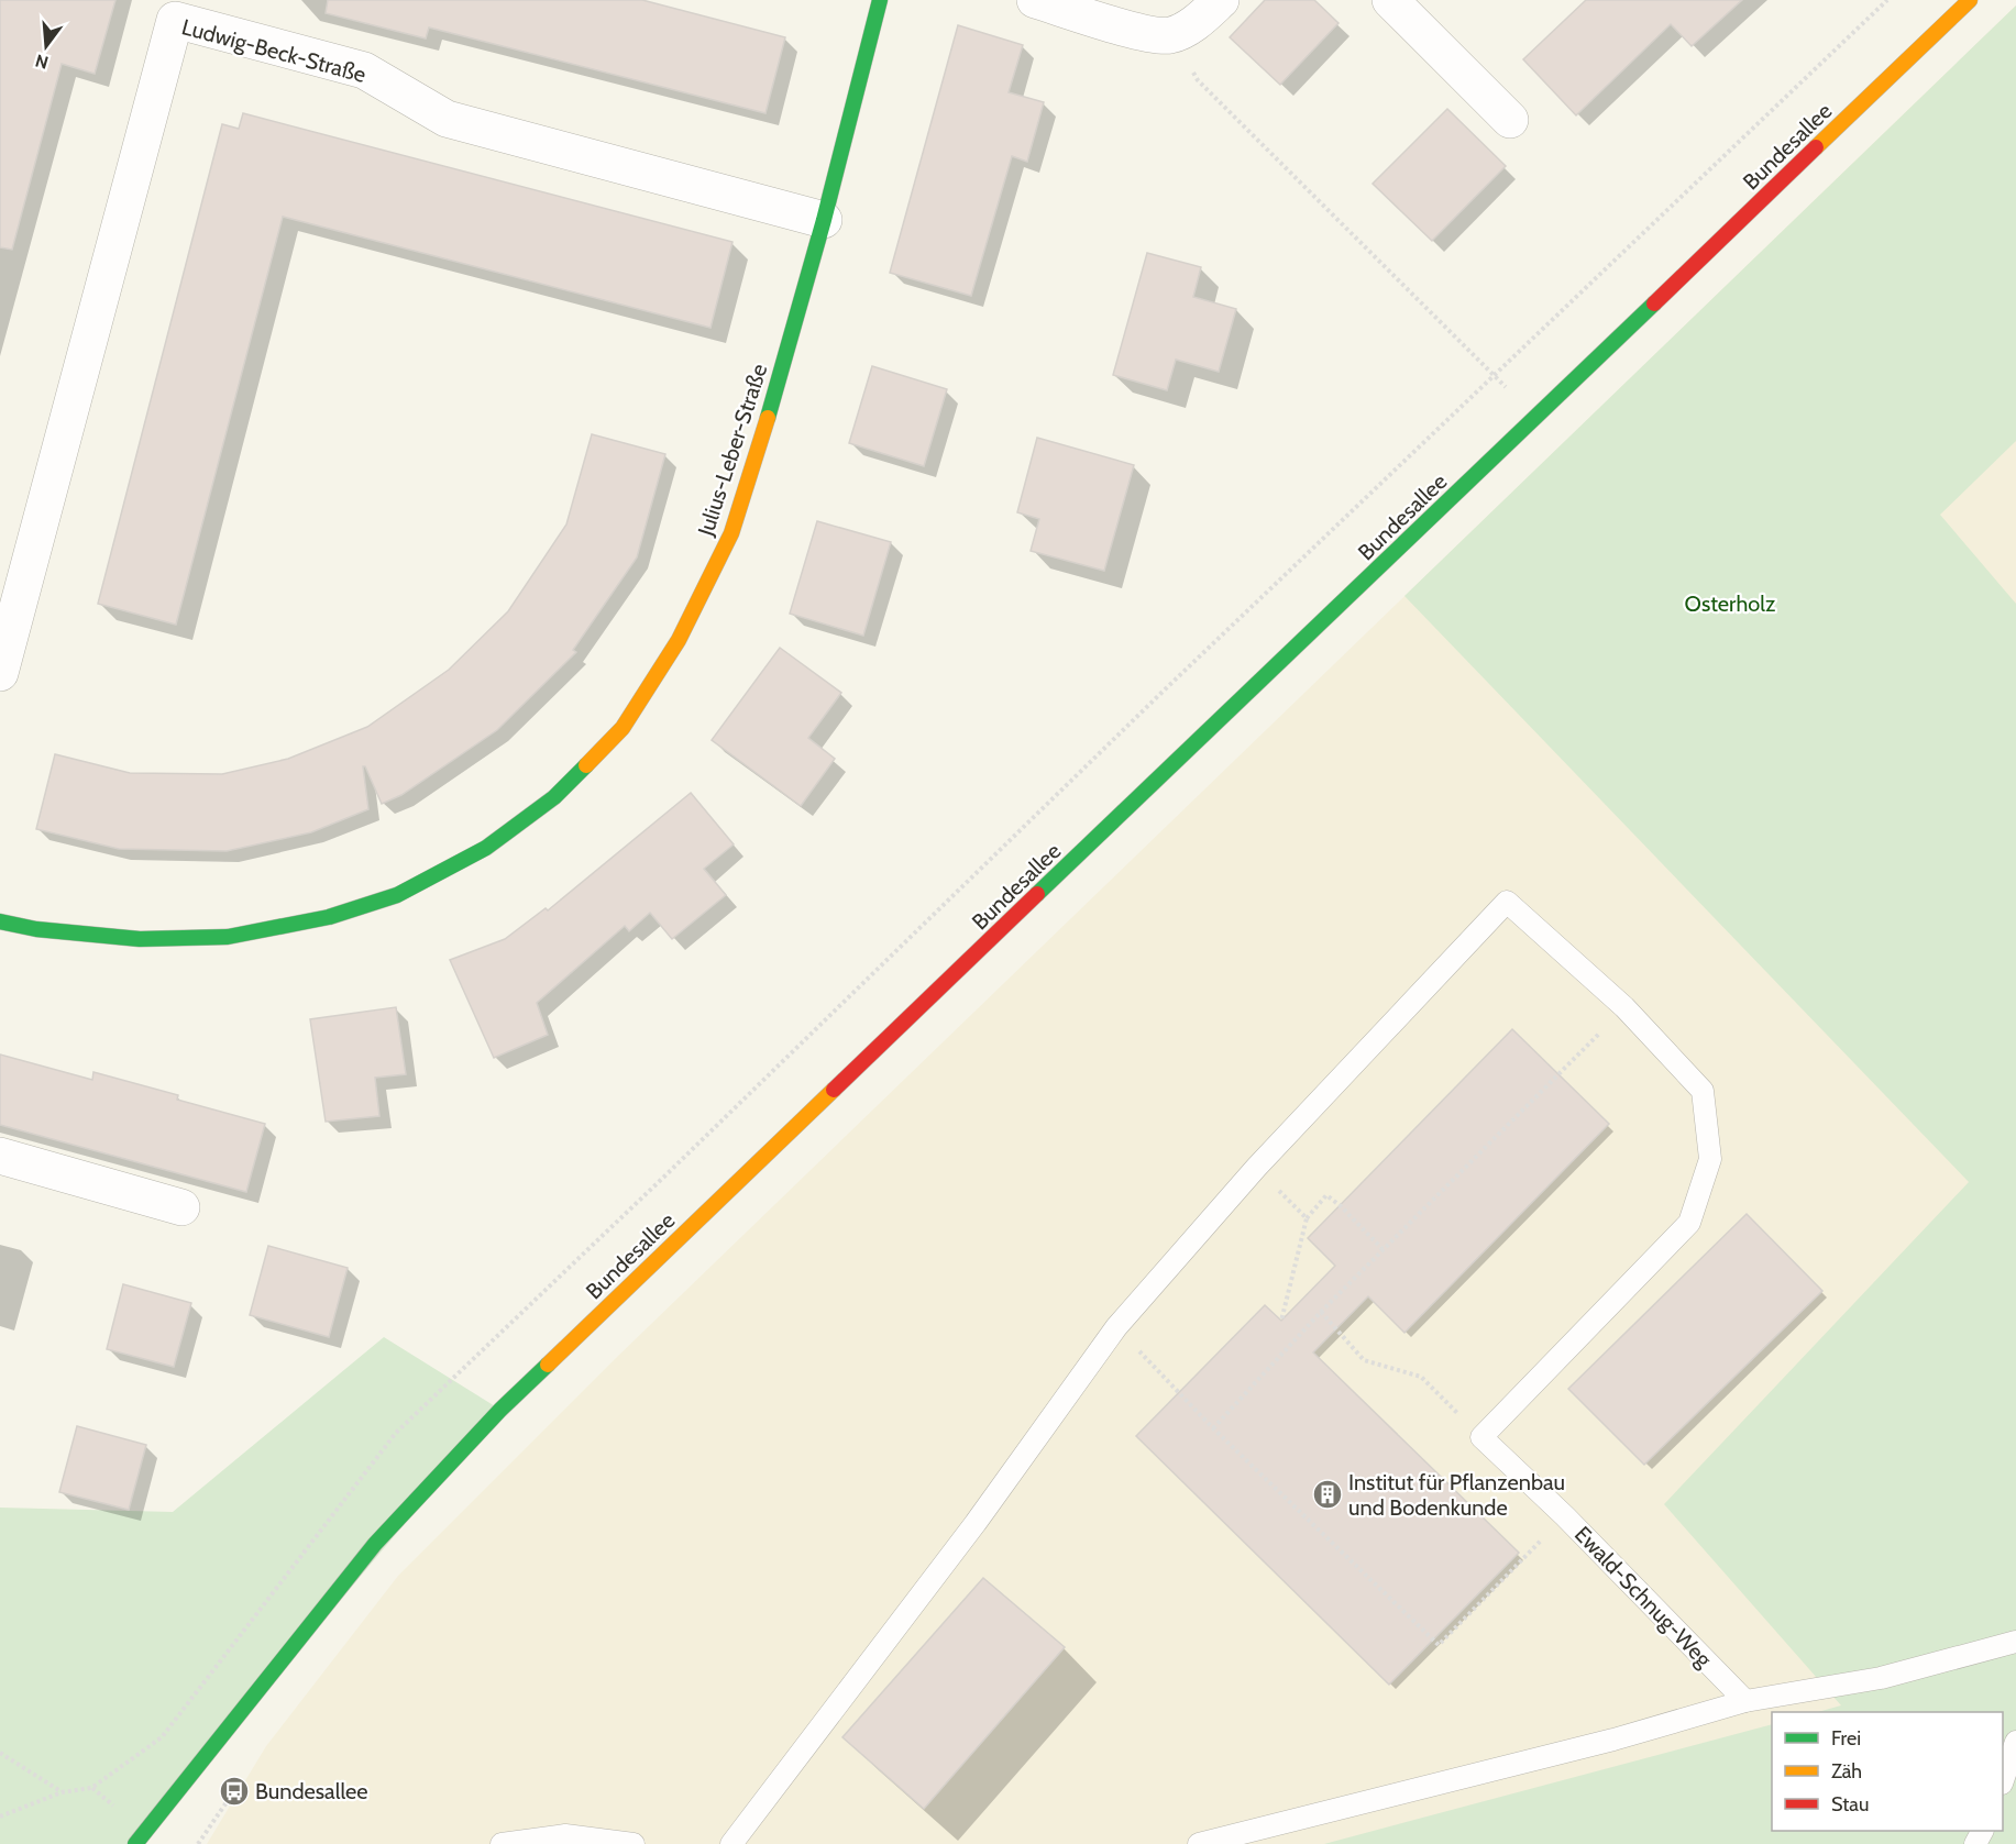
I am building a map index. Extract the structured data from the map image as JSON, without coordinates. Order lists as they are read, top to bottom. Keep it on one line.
{"streets":{"main road":["Bundesallee","Julius-Leber-Straße"],"street":["Ludwig-Beck-Straße"],"lane":["Ewald-Schnug-Weg"]},"crossings":[["Ludwig-Beck-Straße","Julius-Leber-Straße"]],"parks":["Osterholz"],"places":{"building":["Institut für Pflanzenbau und Bodenkunde"],"bus stop":["Bundesallee"]},"legend":["Frei","Zäh","Stau"],"north":"bottom"}
